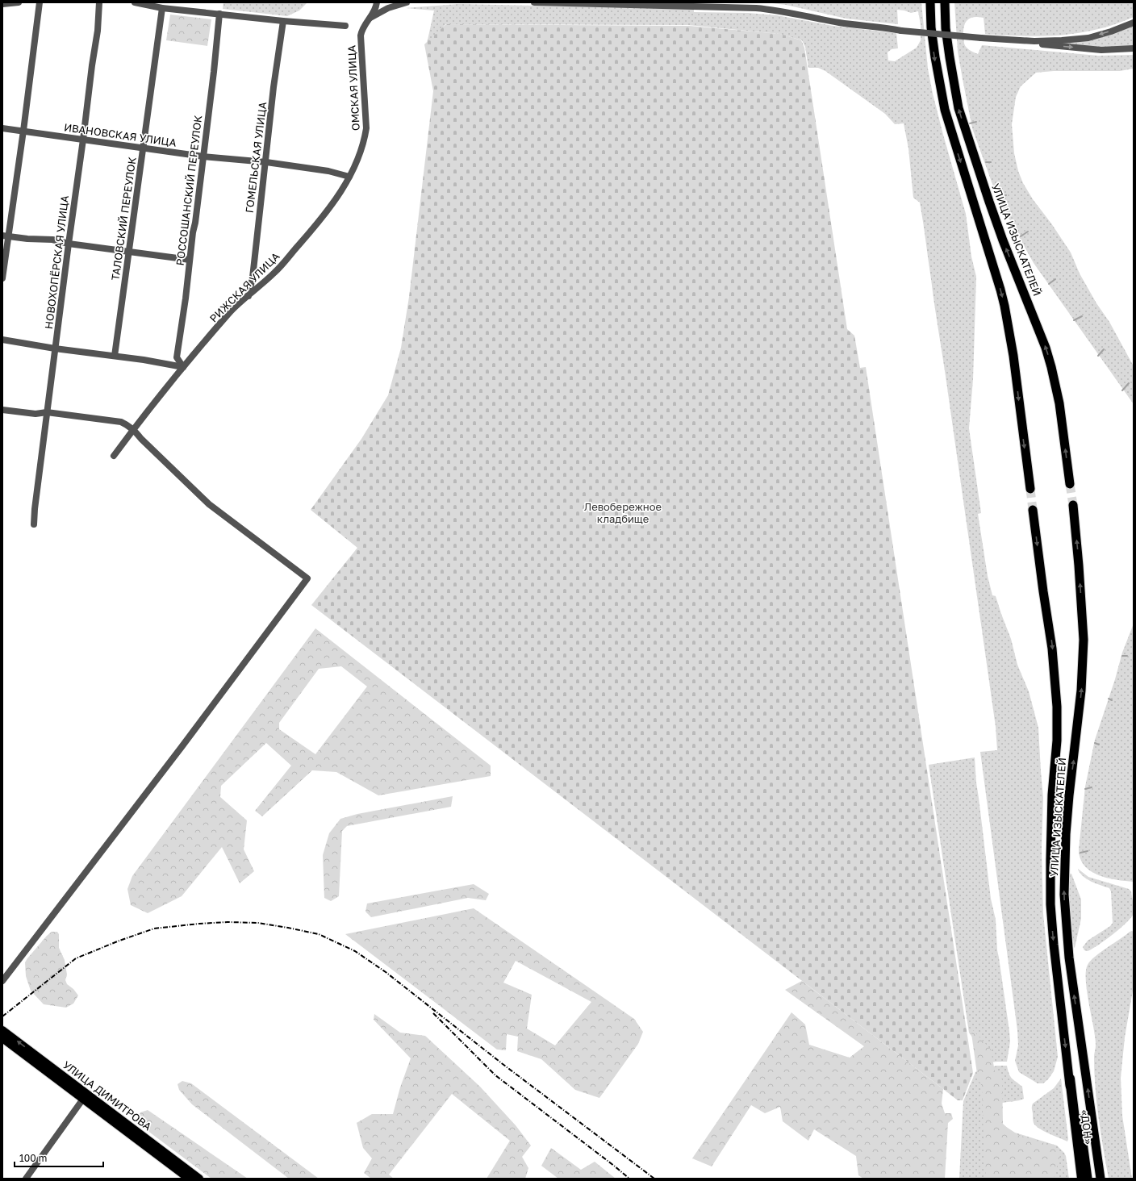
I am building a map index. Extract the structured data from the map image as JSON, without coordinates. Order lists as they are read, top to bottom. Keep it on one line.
{"streets":{"highway":["УЛИЦА ИЗЫСКАТЕЛЕЙ","«ДОН»"],"main road":["УЛИЦА ДИМИТРОВА"],"street":["ОМСКАЯ УЛИЦА","ИВАНОВСКАЯ УЛИЦА","ГОМЕЛЬСКАЯ УЛИЦА","РОССОШАНСКИЙ ПЕРЕУЛОК","ТАЛОВСКИЙ ПЕРЕУЛОК","НОВОХОПЁРСКАЯ УЛИЦА","РИЖСКАЯ УЛИЦА"]},"crossings":[["ОМСКАЯ УЛИЦА","ИВАНОВСКАЯ УЛИЦА"],["ОМСКАЯ УЛИЦА","РИЖСКАЯ УЛИЦА"],["ИВАНОВСКАЯ УЛИЦА","ГОМЕЛЬСКАЯ УЛИЦА"],["ИВАНОВСКАЯ УЛИЦА","РОССОШАНСКИЙ ПЕРЕУЛОК"],["ИВАНОВСКАЯ УЛИЦА","ТАЛОВСКИЙ ПЕРЕУЛОК"],["ИВАНОВСКАЯ УЛИЦА","НОВОХОПЁРСКАЯ УЛИЦА"],["ИВАНОВСКАЯ УЛИЦА","РИЖСКАЯ УЛИЦА"],["ГОМЕЛЬСКАЯ УЛИЦА","РИЖСКАЯ УЛИЦА"],["РОССОШАНСКИЙ ПЕРЕУЛОК","РИЖСКАЯ УЛИЦА"],["УЛИЦА ИЗЫСКАТЕЛЕЙ","«ДОН»"]],"parks":["Левобережное кладбище"],"scale_bar":"100 m"}
